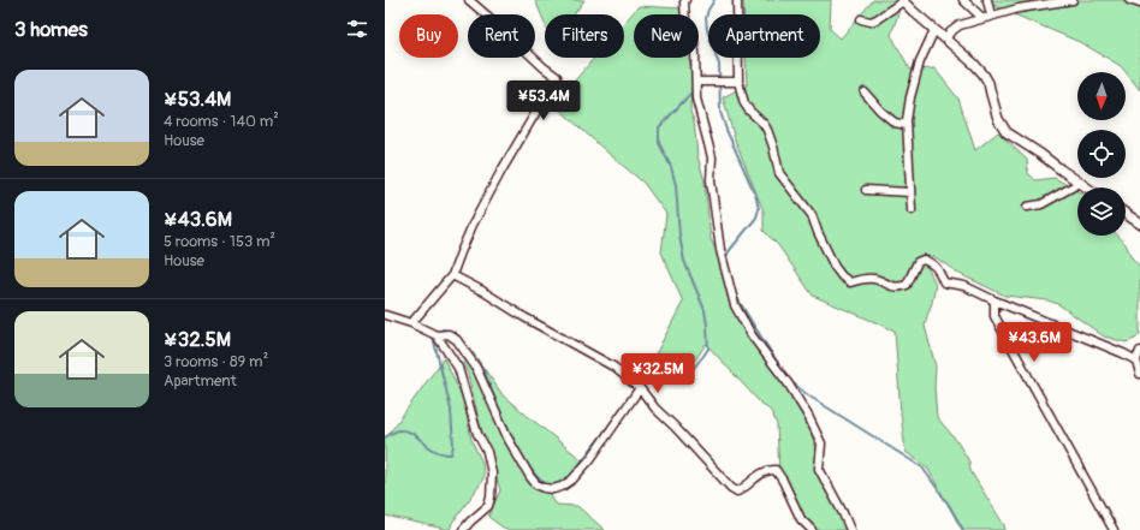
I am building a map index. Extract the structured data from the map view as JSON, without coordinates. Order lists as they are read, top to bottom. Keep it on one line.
{"north":"bottom","page":{"heading":"3 homes","chip":["Buy","Rent","Filters","New","Apartment"],"list":[{"name":"¥53.4M","note":"4 rooms · 140 m² · House"},{"name":"¥43.6M","note":"5 rooms · 153 m² · House"},{"name":"¥32.5M","note":"3 rooms · 89 m² · Apartment"}],"price":["¥53.4M","¥43.6M","¥32.5M"]}}
